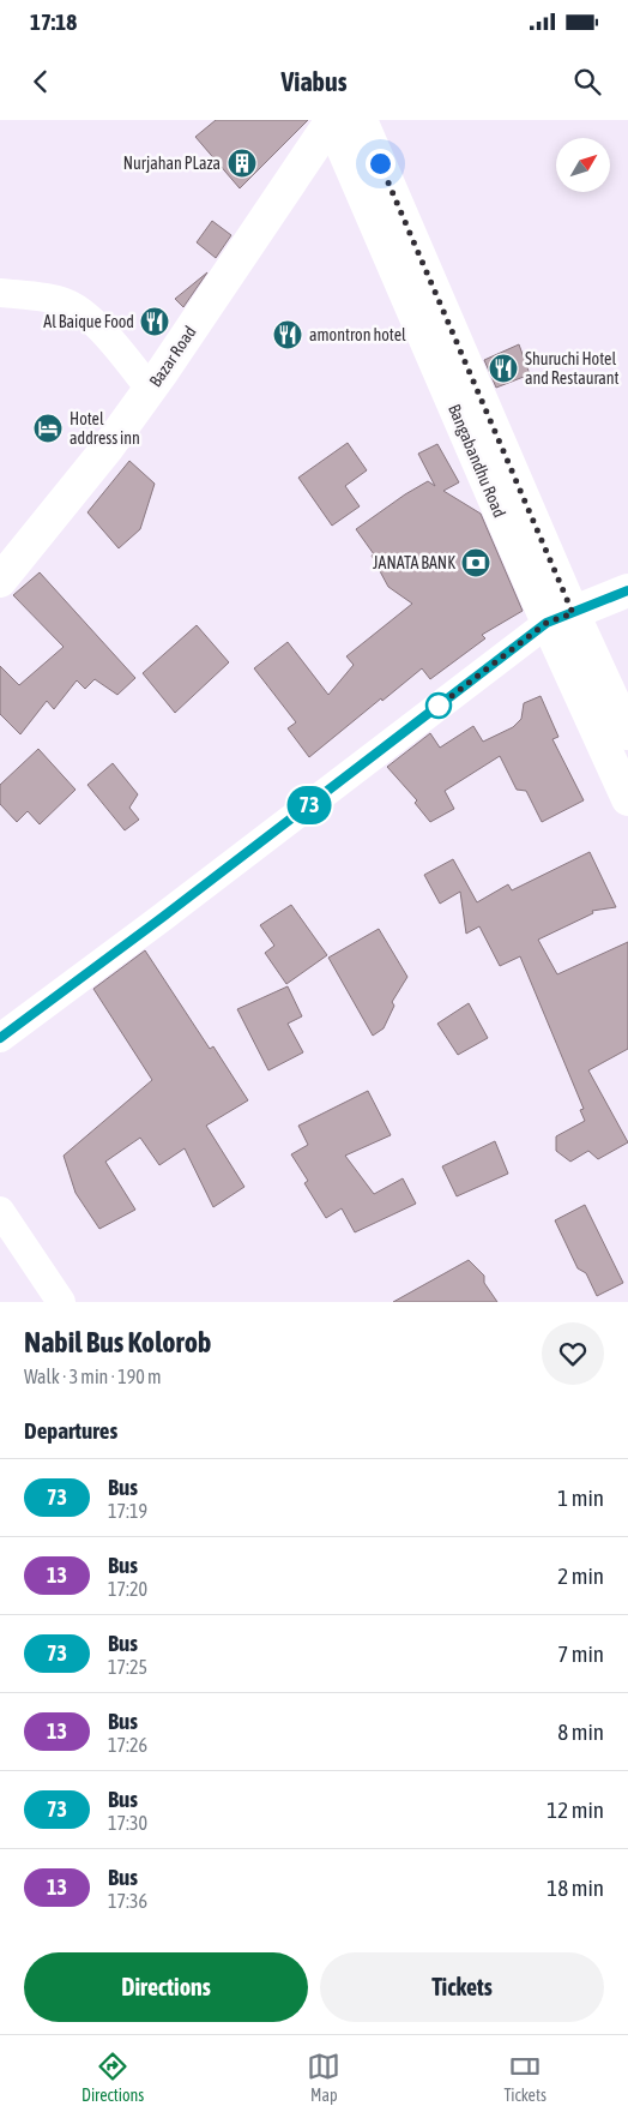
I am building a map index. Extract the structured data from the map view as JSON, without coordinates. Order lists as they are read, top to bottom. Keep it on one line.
{"streets":{"main road":["Bazar Road","Bangabandhu Road"]},"crossings":[["Bazar Road","Bangabandhu Road"]],"places":{"building":["Nurjahan PLaza"],"restaurant":["Al Baique Food","amontron hotel","Shuruchi Hotel and Restaurant"],"hotel":["Hotel address inn"],"bank":["JANATA BANK"]},"lines":["bus line 73"],"north":"top right","page":{"status":"17:18","header":"Viabus","on_map":"73","heading":[["Nabil Bus Kolorob","Walk · 3 min · 190 m"],"Departures"],"list":[{"mark":"73","name":"Bus","note":"17:19","value":"1 min"},{"mark":"13","name":"Bus","note":"17:20","value":"2 min"},{"mark":"73","name":"Bus","note":"17:25","value":"7 min"},{"mark":"13","name":"Bus","note":"17:26","value":"8 min"},{"mark":"73","name":"Bus","note":"17:30","value":"12 min"},{"mark":"13","name":"Bus","note":"17:36","value":"18 min"}],"buttons":["Directions","Tickets"],"tabs":["Directions","Map","Tickets"]}}
